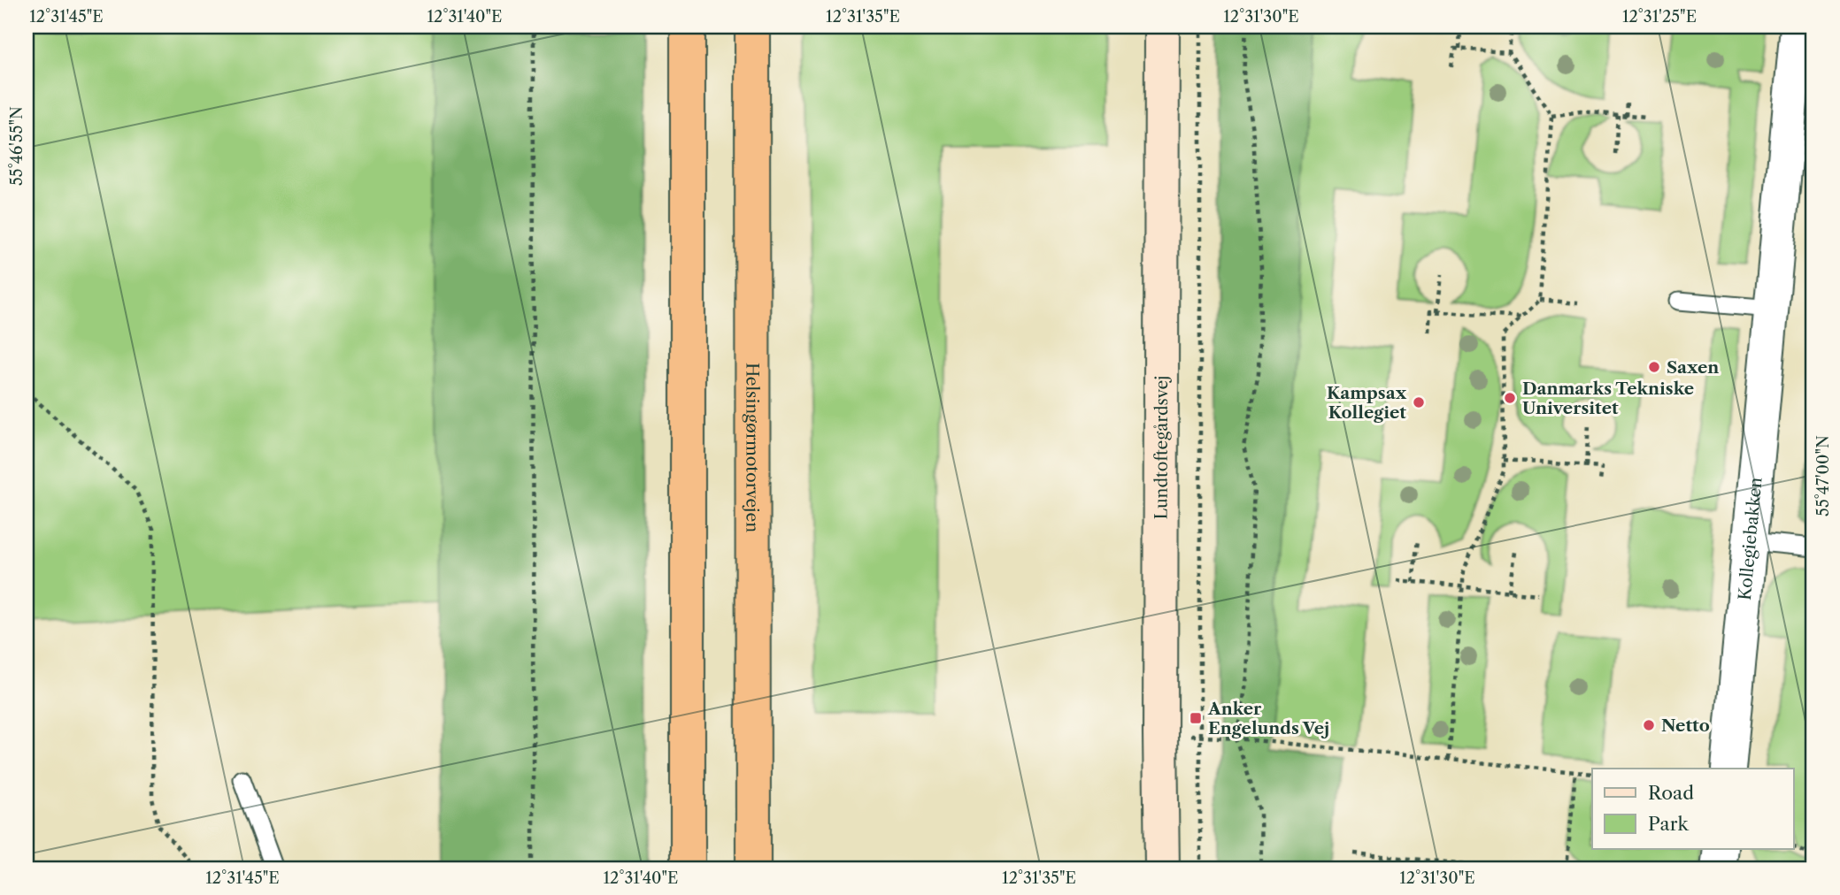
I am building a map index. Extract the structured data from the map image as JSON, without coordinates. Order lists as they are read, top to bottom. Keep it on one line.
{"streets":{"highway":["Helsingørmotorvejen"],"street":["Lundtoftegårdsvej","Kollegiebakken"]},"places":{"other":["Saxen","Danmarks Tekniske Universitet","Kampsax Kollegiet","Netto"],"transit":["Anker Engelunds Vej"]},"legend":["Road","Park"],"coordinates":["12°31'45\"E","12°31'40\"E","12°31'35\"E","12°31'30\"E","12°31'25\"E","55°46'55\"N","55°47'00\"N"]}
